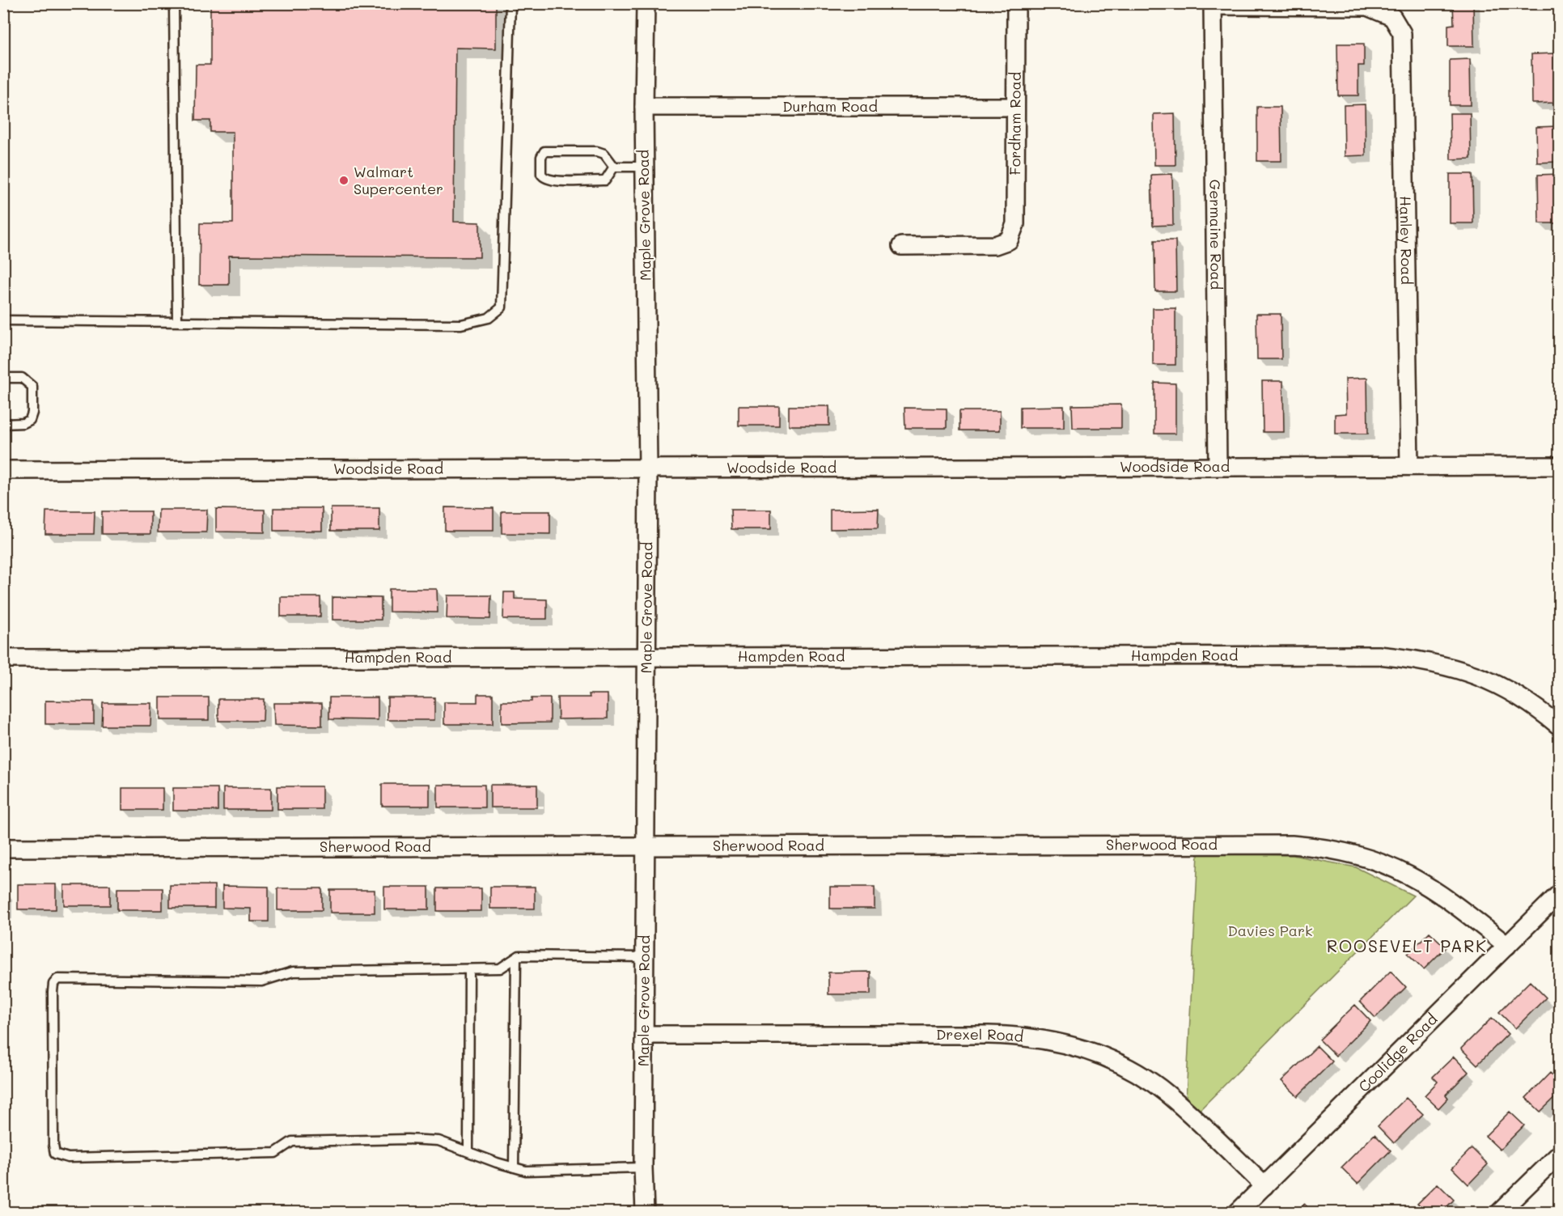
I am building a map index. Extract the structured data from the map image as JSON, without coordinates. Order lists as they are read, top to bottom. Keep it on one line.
{"streets":{"street":["Durham Road","Fordham Road","Maple Grove Road","Germaine Road","Hanley Road","Woodside Road","Hampden Road","Sherwood Road","Drexel Road","Coolidge Road"]},"crossings":[["Durham Road","Fordham Road"],["Durham Road","Maple Grove Road"],["Maple Grove Road","Woodside Road"],["Maple Grove Road","Hampden Road"],["Maple Grove Road","Sherwood Road"],["Maple Grove Road","Drexel Road"],["Germaine Road","Hanley Road"],["Germaine Road","Woodside Road"],["Hanley Road","Woodside Road"],["Sherwood Road","Coolidge Road"],["Drexel Road","Coolidge Road"]],"districts":["ROOSEVELT PARK"],"parks":["Davies Park"],"places":["Walmart Supercenter"]}
